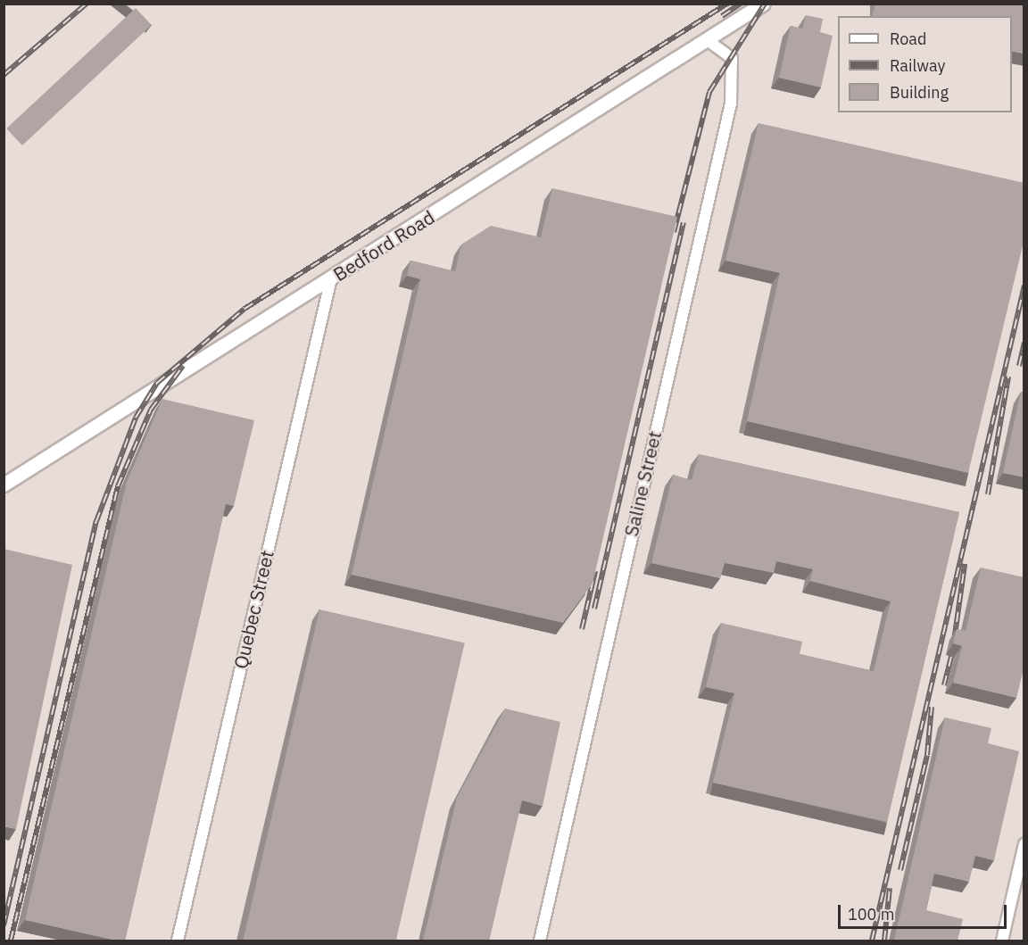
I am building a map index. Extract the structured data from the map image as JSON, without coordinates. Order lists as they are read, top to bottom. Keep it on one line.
{"streets":{"street":["Bedford Road","Saline Street","Quebec Street"]},"crossings":[["Bedford Road","Saline Street"],["Bedford Road","Quebec Street"]],"legend":["Road","Railway","Building"],"scale_bar":"100 m"}
